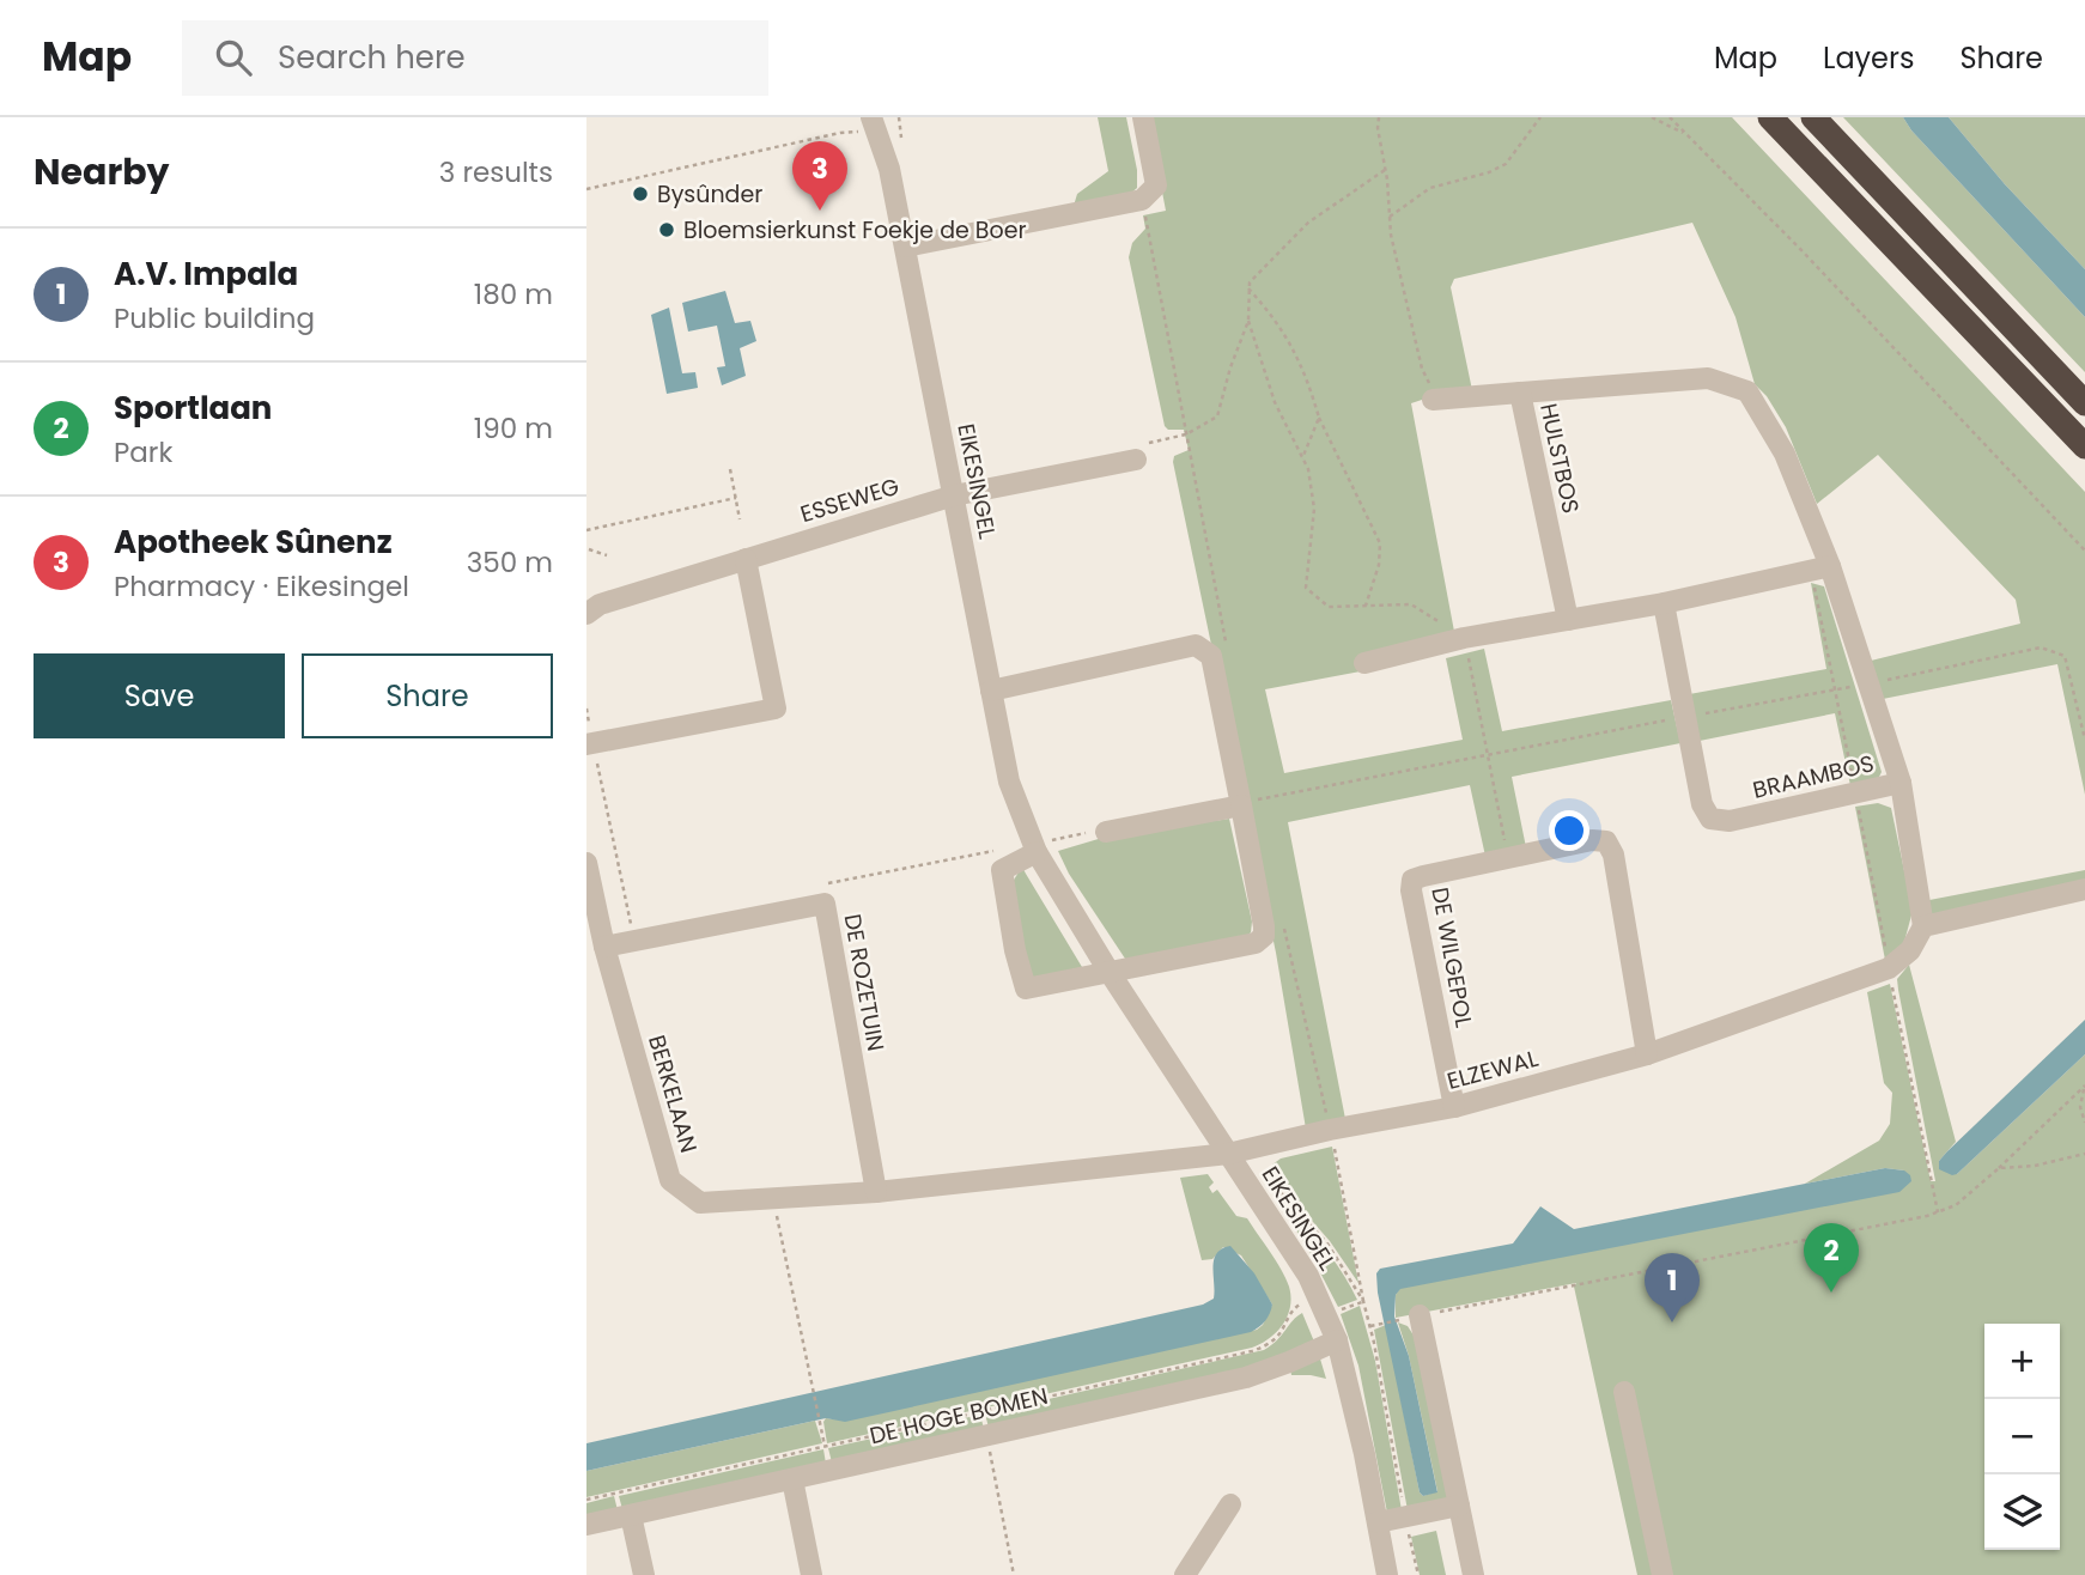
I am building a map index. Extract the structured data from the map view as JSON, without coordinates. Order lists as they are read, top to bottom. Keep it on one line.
{"streets":{"street":["HULSTBOS","EIKESINGEL","ESSEWEG","BRAAMBOS","DE WILGEPOL","DE ROZETUIN","ELZEWAL","BERKELAAN","DE HOGE BOMEN"]},"crossings":[["HULSTBOS","BRAAMBOS"],["EIKESINGEL","ESSEWEG"],["EIKESINGEL","ELZEWAL"],["EIKESINGEL","DE HOGE BOMEN"],["DE WILGEPOL","ELZEWAL"],["DE ROZETUIN","ELZEWAL"],["DE ROZETUIN","BERKELAAN"],["ELZEWAL","BERKELAAN"]],"places":["Bysûnder","Bloemsierkunst Foekje de Boer"],"page":{"header":"Map","search":"Search here","nav":["Map","Layers","Share"],"heading":["Nearby","3 results"],"pins":["3","2","1"],"list":[{"mark":"1","name":"A.V. Impala","note":"Public building","value":"180 m"},{"mark":"2","name":"Sportlaan","note":"Park","value":"190 m"},{"mark":"3","name":"Apotheek Sûnenz","note":"Pharmacy · Eikesingel","value":"350 m"}],"buttons":["Save","Share"],"map_buttons":["+","−"]}}
